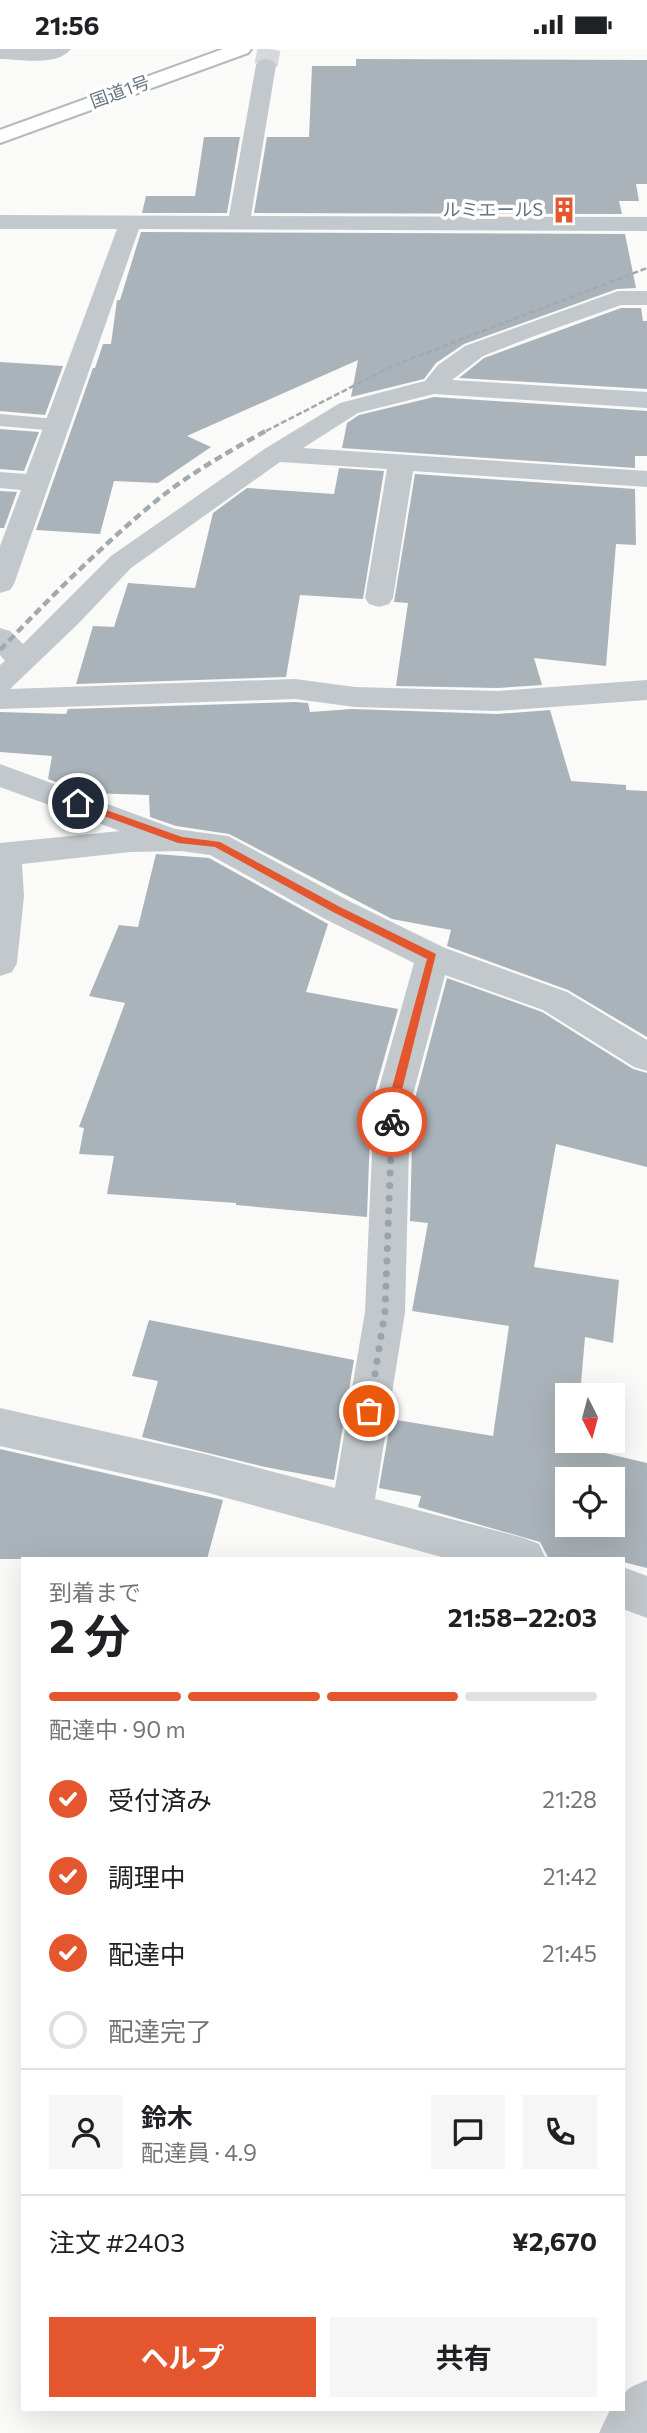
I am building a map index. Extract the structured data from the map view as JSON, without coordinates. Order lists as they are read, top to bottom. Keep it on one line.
{"streets":{"highway":["国道1号"]},"places":{"building":["ルミエールS"]},"north":"bottom","page":{"status":"21:56","heading":["2 分","到着まで","21:58–22:03"],"panel":["鈴木","配達員 · 4.9","注文 #2403","¥2,670"],"bar":"配達中 · 90 m","list":[["受付済み","21:28"],["調理中","21:42"],["配達中","21:45"],"配達完了"],"buttons":["ヘルプ","共有"]}}
